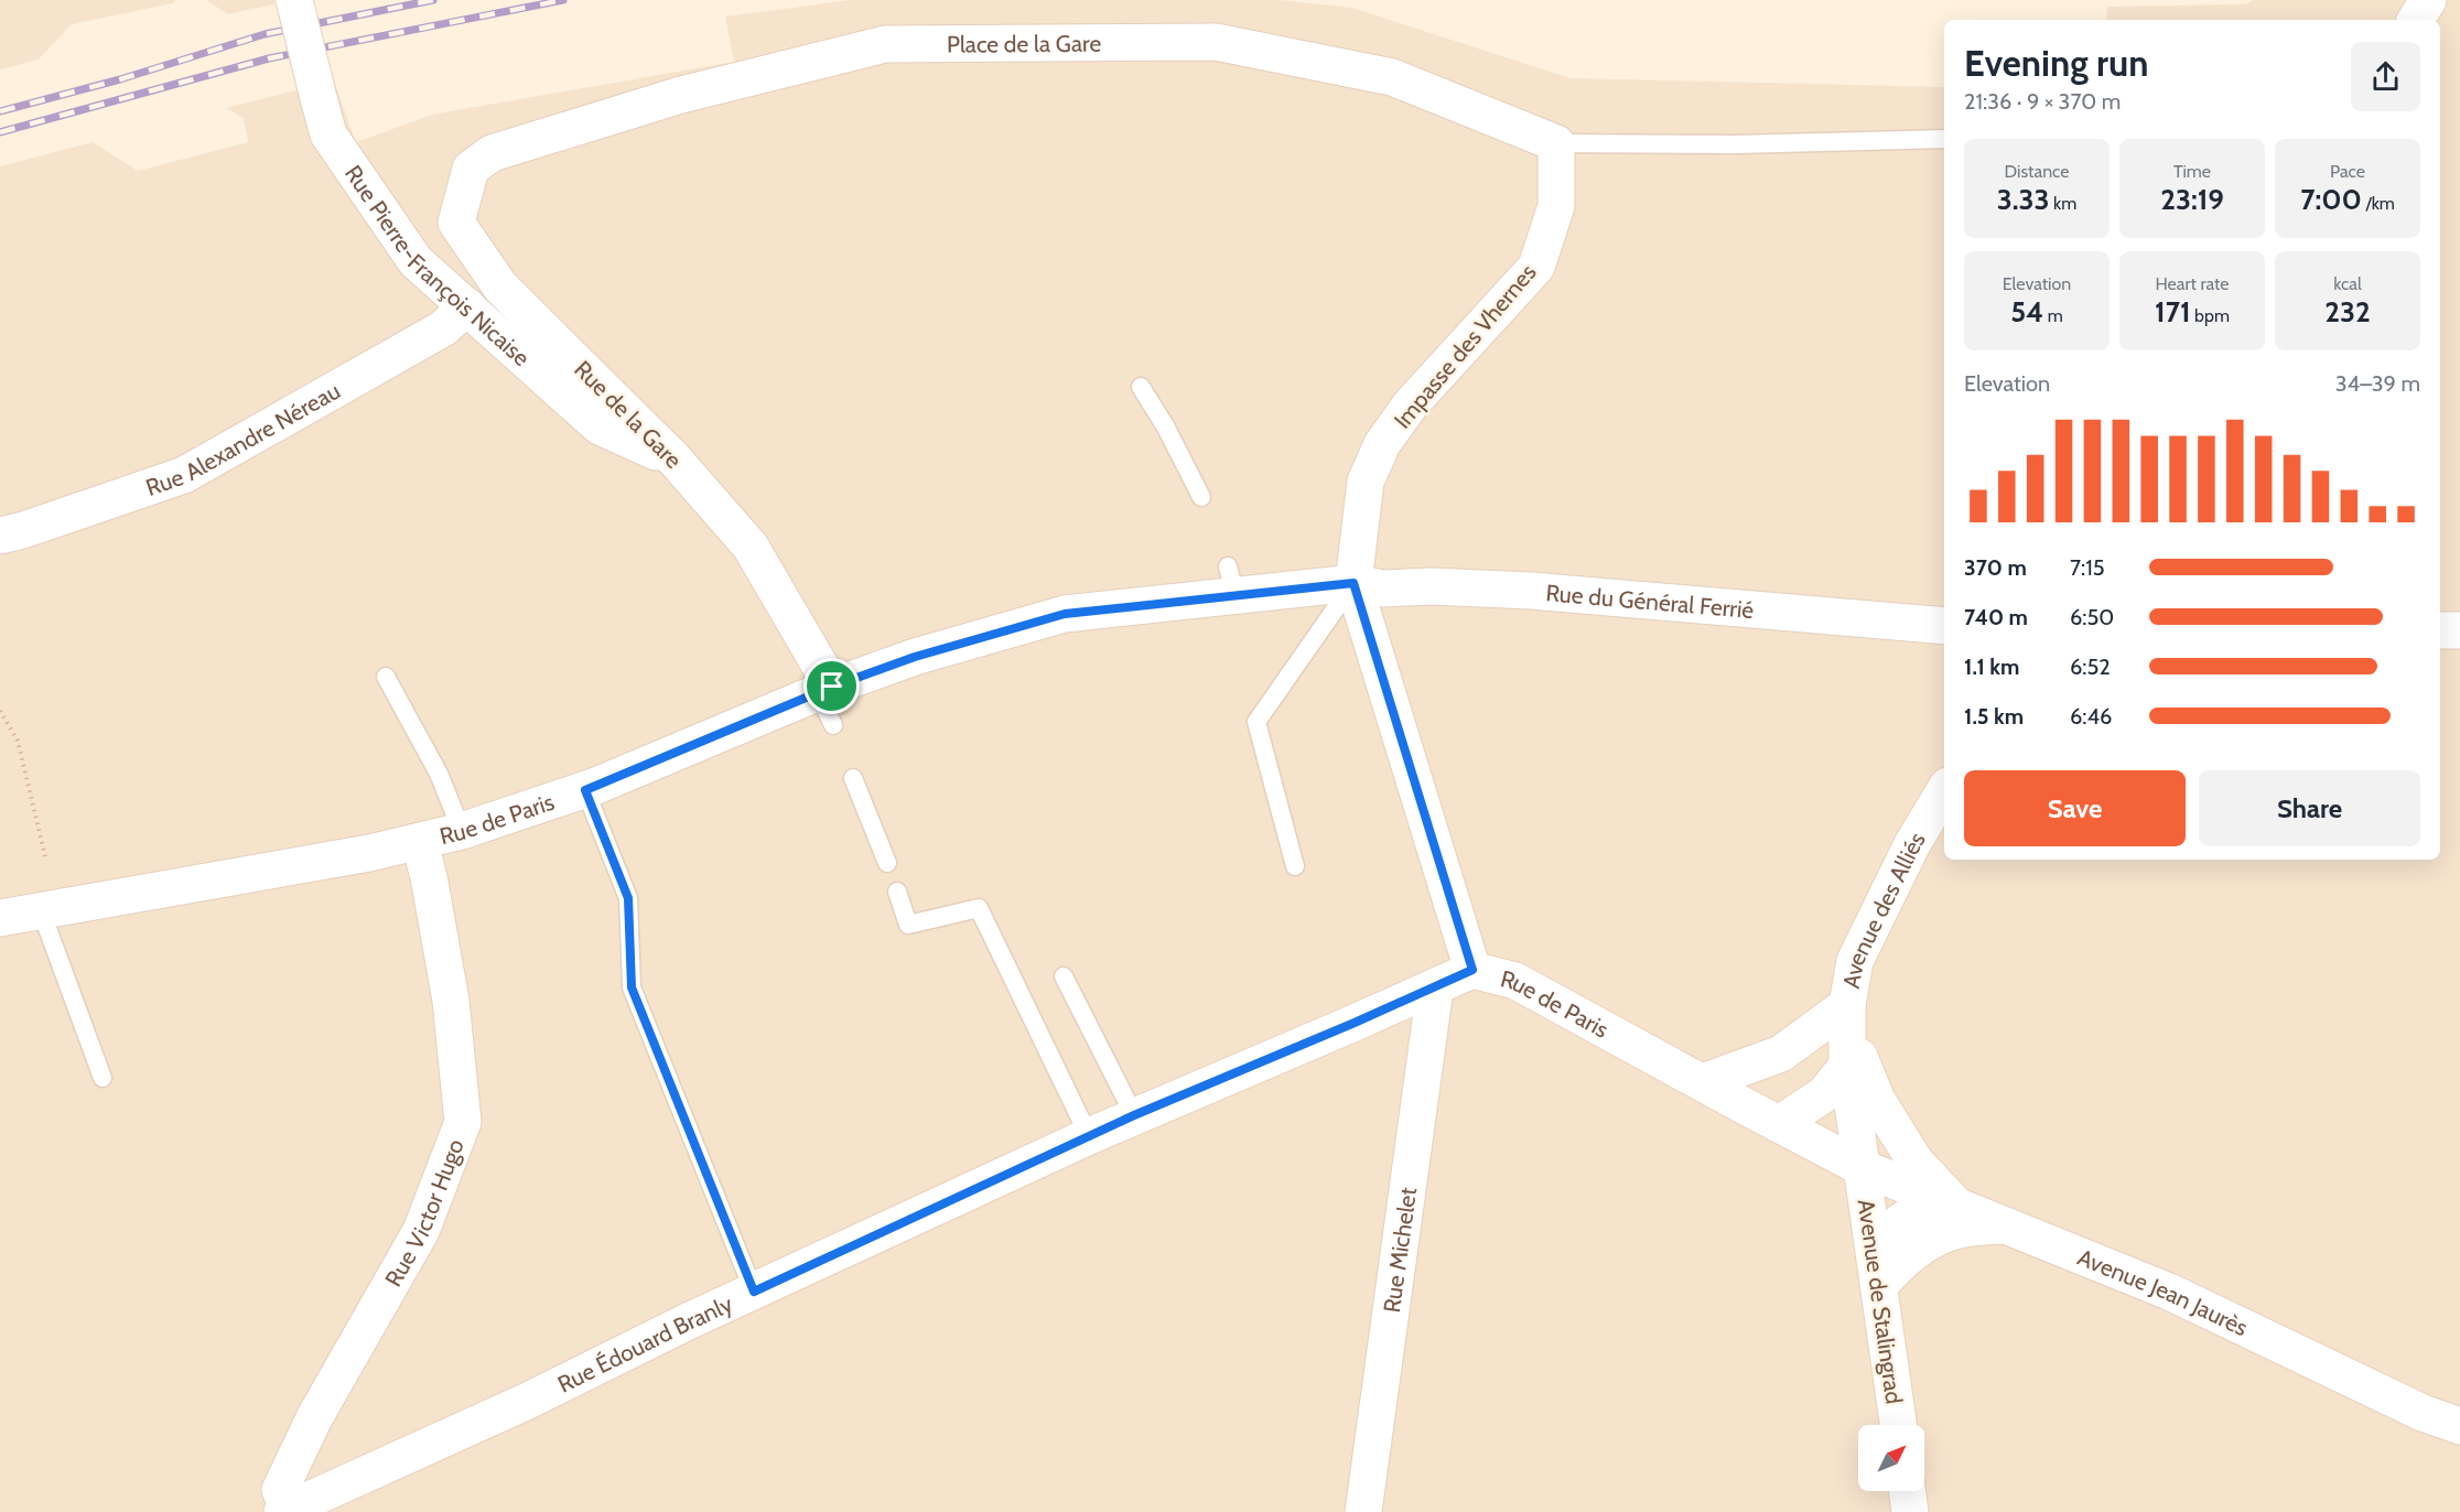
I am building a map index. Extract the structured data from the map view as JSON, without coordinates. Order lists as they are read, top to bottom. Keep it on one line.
{"streets":{"street":["Place de la Gare","Rue Pierre-François Nicaise","Impasse des Vhernes","Rue de la Gare","Rue Alexandre Néreau","Rue du Général Ferrié","Rue de Paris","Avenue des Alliés","Rue Victor Hugo","Rue Michelet","Avenue Jean Jaurès","Avenue de Stalingrad","Rue Édouard Branly"]},"crossings":[["Place de la Gare","Impasse des Vhernes"],["Place de la Gare","Rue de la Gare"],["Rue Pierre-François Nicaise","Rue de la Gare"],["Rue Pierre-François Nicaise","Rue Alexandre Néreau"],["Impasse des Vhernes","Rue du Général Ferrié"],["Impasse des Vhernes","Rue de Paris"],["Rue de la Gare","Rue de Paris"],["Rue du Général Ferrié","Rue de Paris"],["Rue de Paris","Avenue des Alliés"],["Rue de Paris","Rue Victor Hugo"],["Rue de Paris","Avenue Jean Jaurès"],["Rue de Paris","Avenue de Stalingrad"],["Rue de Paris","Rue Édouard Branly"],["Avenue des Alliés","Avenue Jean Jaurès"],["Avenue des Alliés","Avenue de Stalingrad"],["Rue Victor Hugo","Rue Édouard Branly"],["Rue Michelet","Rue Édouard Branly"],["Avenue Jean Jaurès","Avenue de Stalingrad"]],"north":"top right","page":{"heading":["Evening run","21:36 · 9 × 370 m"],"stats":[["Distance","3.33 km"],["Time","23:19"],["Pace","7:00 /km"],["Elevation","54 m"],["Heart rate","171 bpm"],["kcal","232"]],"chart":["Elevation","34–39 m"],"list":[{"name":"370 m","note":"7:15"},{"name":"740 m","note":"6:50"},{"name":"1.1 km","note":"6:52"},{"name":"1.5 km","note":"6:46"}],"buttons":["Save","Share"]}}
